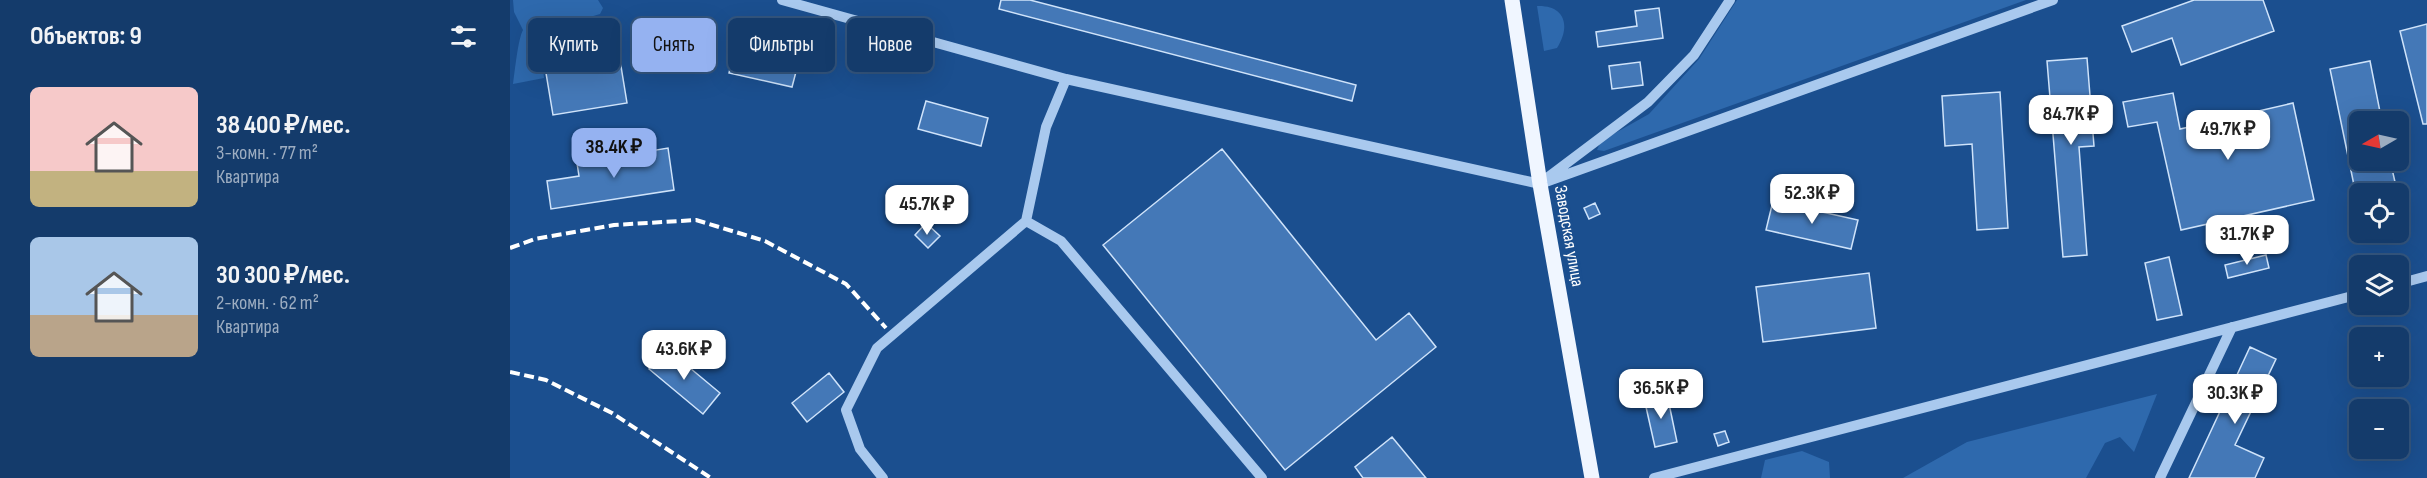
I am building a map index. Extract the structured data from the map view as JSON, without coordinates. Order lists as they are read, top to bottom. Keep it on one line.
{"streets":{"main road":["Заводская улица"]},"north":"left","page":{"heading":"Объектов: 9","chip":["Купить","Снять","Фильтры","Новое"],"list":[{"name":"38 400 ₽/мес.","note":"3-комн. · 77 m² · Квартира"},{"name":"30 300 ₽/мес.","note":"2-комн. · 62 m² · Квартира"}],"price":["84.7K ₽","49.7K ₽","38.4K ₽","52.3K ₽","45.7K ₽","31.7K ₽","43.6K ₽","36.5K ₽","30.3K ₽"],"map_buttons":["+","−"]}}
